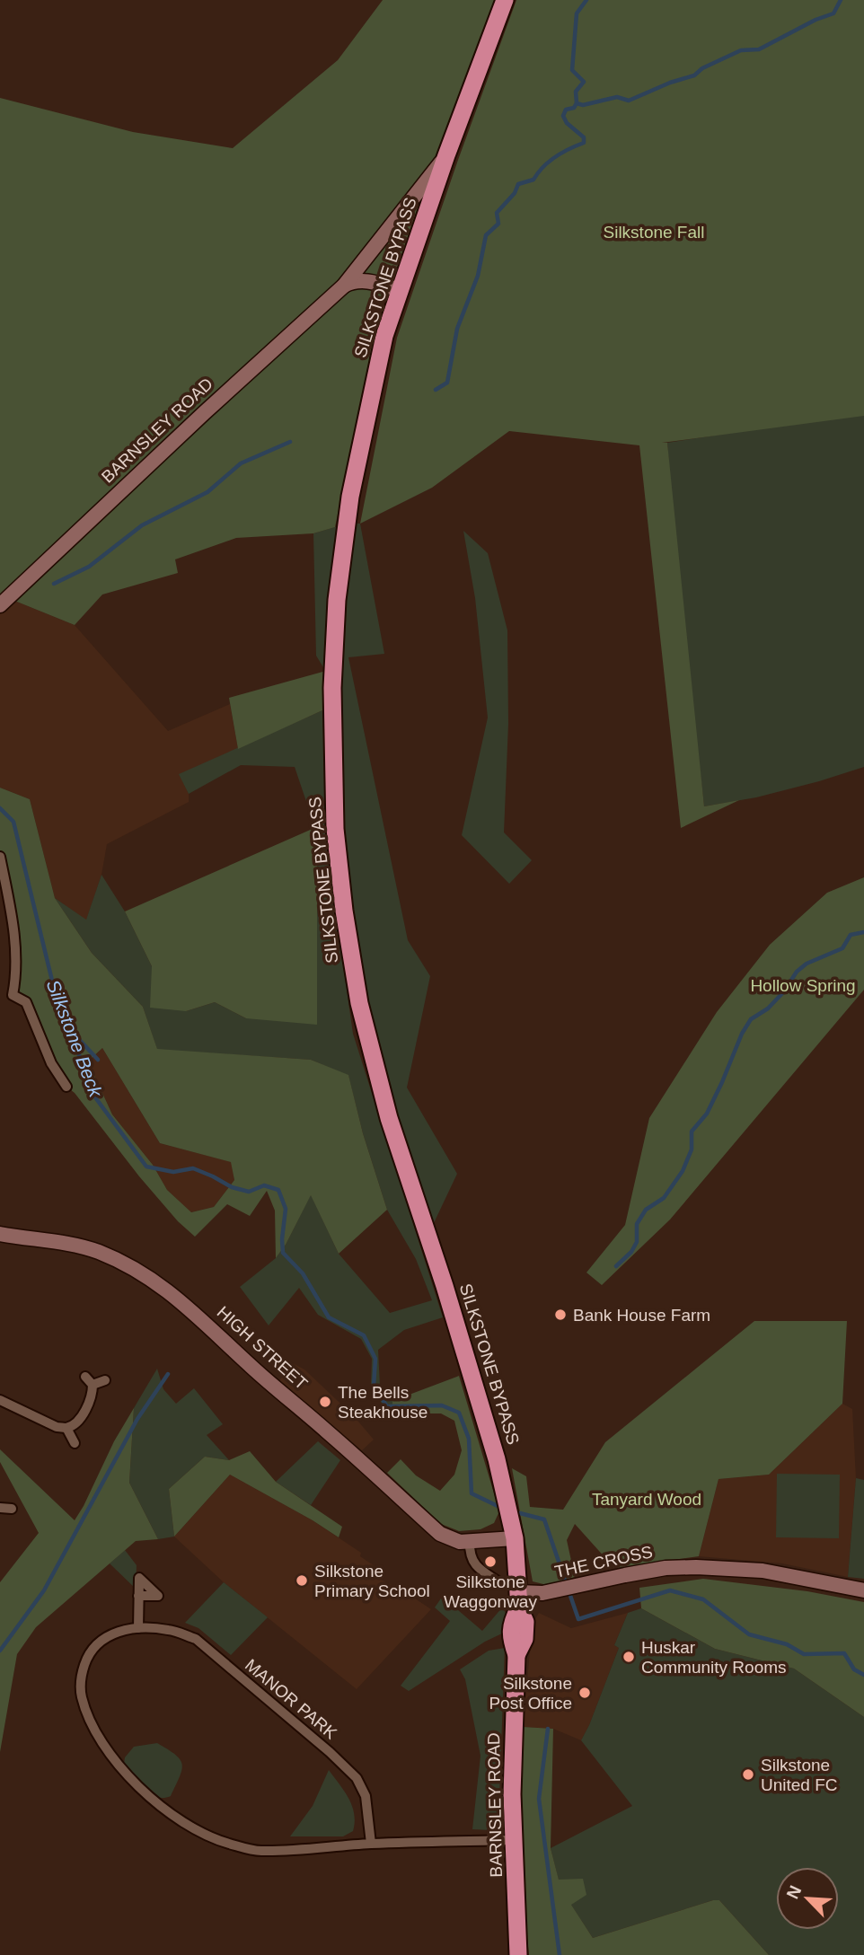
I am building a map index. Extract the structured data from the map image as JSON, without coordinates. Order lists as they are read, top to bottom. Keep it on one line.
{"streets":{"highway":["SILKSTONE BYPASS","BARNSLEY ROAD"],"street":["HIGH STREET","THE CROSS","MANOR PARK"]},"crossings":[["SILKSTONE BYPASS","BARNSLEY ROAD"],["SILKSTONE BYPASS","HIGH STREET"],["SILKSTONE BYPASS","THE CROSS"],["BARNSLEY ROAD","THE CROSS"],["BARNSLEY ROAD","MANOR PARK"]],"water":["Silkstone Beck"],"parks":["Silkstone Fall","Hollow Spring","Tanyard Wood"],"places":["Bank House Farm","The Bells Steakhouse","Silkstone Waggonway","Silkstone Primary School","Huskar Community Rooms","Silkstone Post Office","Silkstone United FC"],"north":"top left"}
